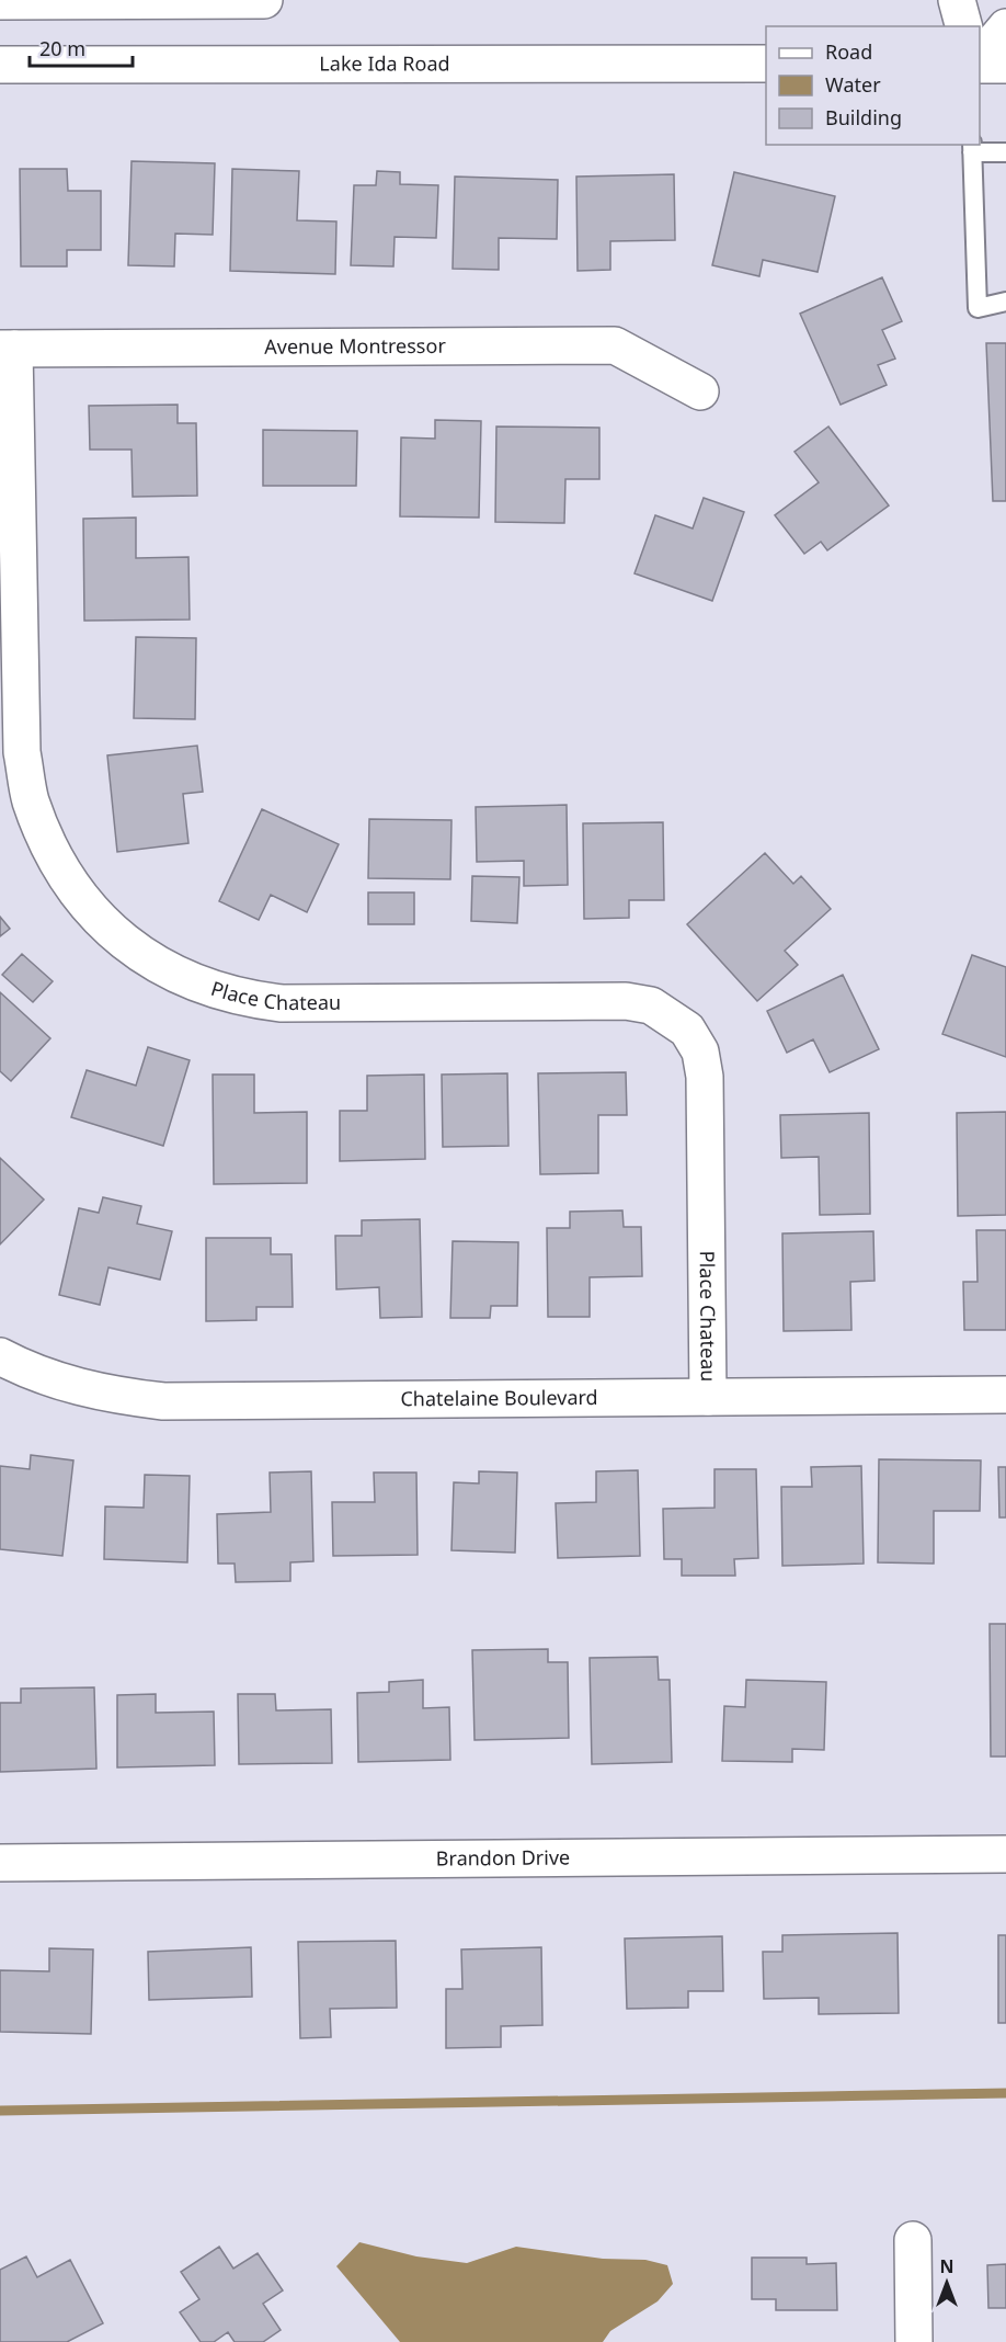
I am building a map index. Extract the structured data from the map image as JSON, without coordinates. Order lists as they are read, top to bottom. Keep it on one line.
{"streets":{"street":["Lake Ida Road","Avenue Montressor","Place Chateau","Chatelaine Boulevard","Brandon Drive"]},"crossings":[["Avenue Montressor","Place Chateau"],["Place Chateau","Chatelaine Boulevard"]],"legend":["Road","Water","Building"],"scale_bar":"20 m","north":"top"}
